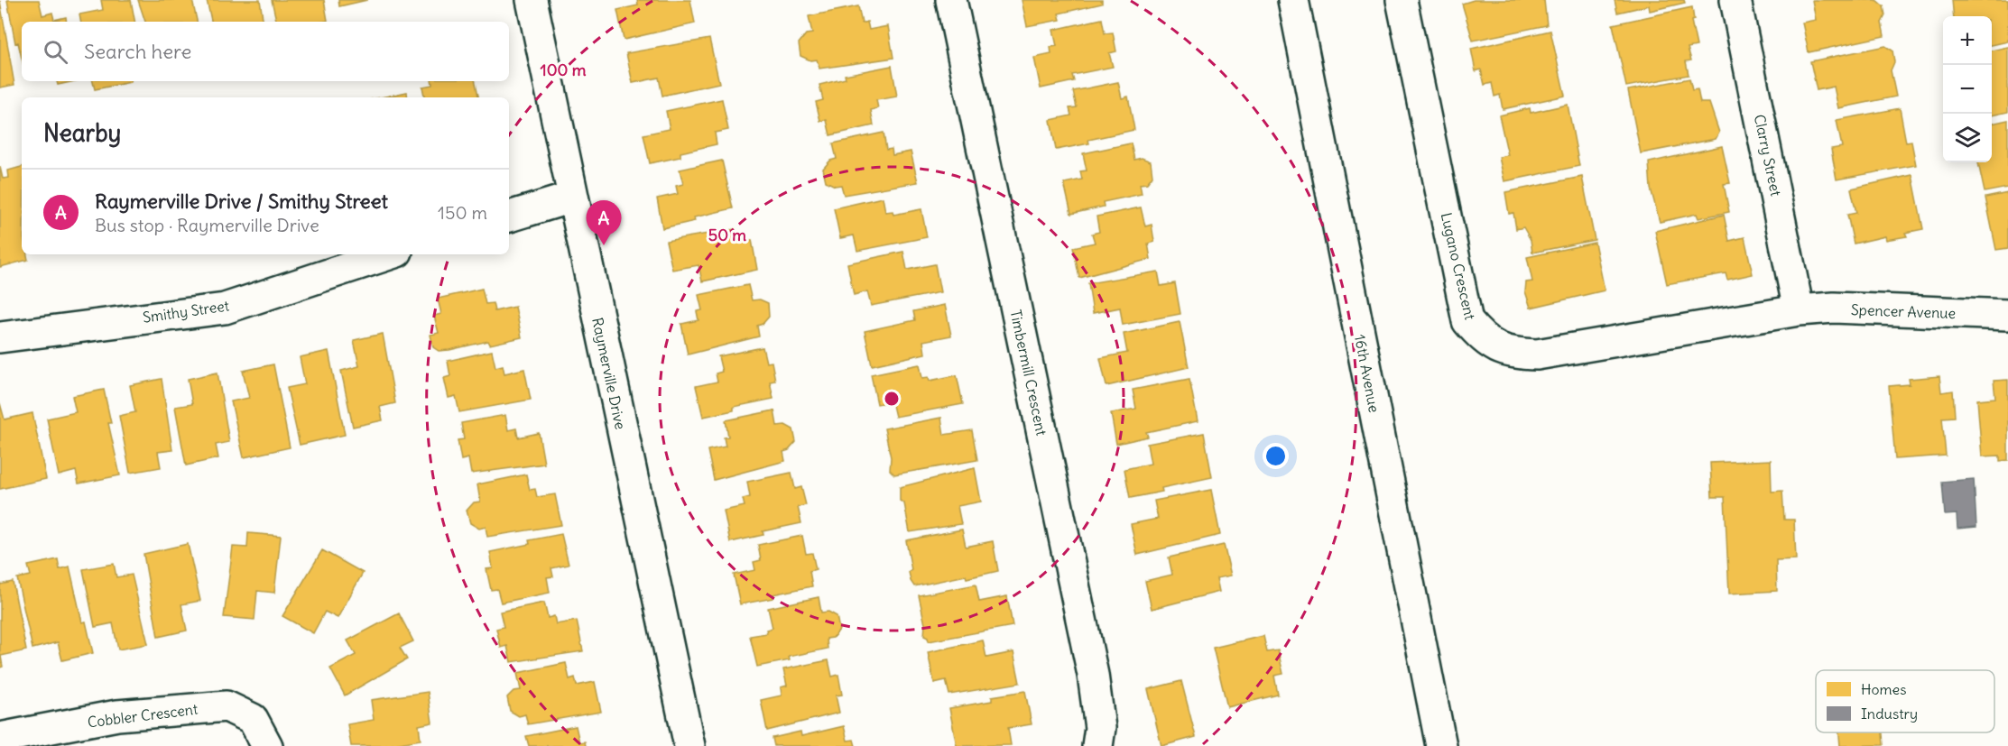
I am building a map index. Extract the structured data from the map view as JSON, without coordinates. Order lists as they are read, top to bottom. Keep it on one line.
{"streets":{"street":["Clarry Street","Lugano Crescent","Smithy Street","Spencer Avenue","Timbermill Crescent","Raymerville Drive","16th Avenue","Cobbler Crescent"]},"crossings":[["Clarry Street","Lugano Crescent"],["Clarry Street","Spencer Avenue"],["Lugano Crescent","Spencer Avenue"]],"legend":["Homes","Industry"],"page":{"map_buttons":["+","−"],"search":"Search here","heading":"Nearby","list":[{"mark":"A","name":"Raymerville Drive / Smithy Street","note":"Bus stop · Raymerville Drive","value":"150 m"}],"pins":"A"},"rings":["100 m","50 m"]}
